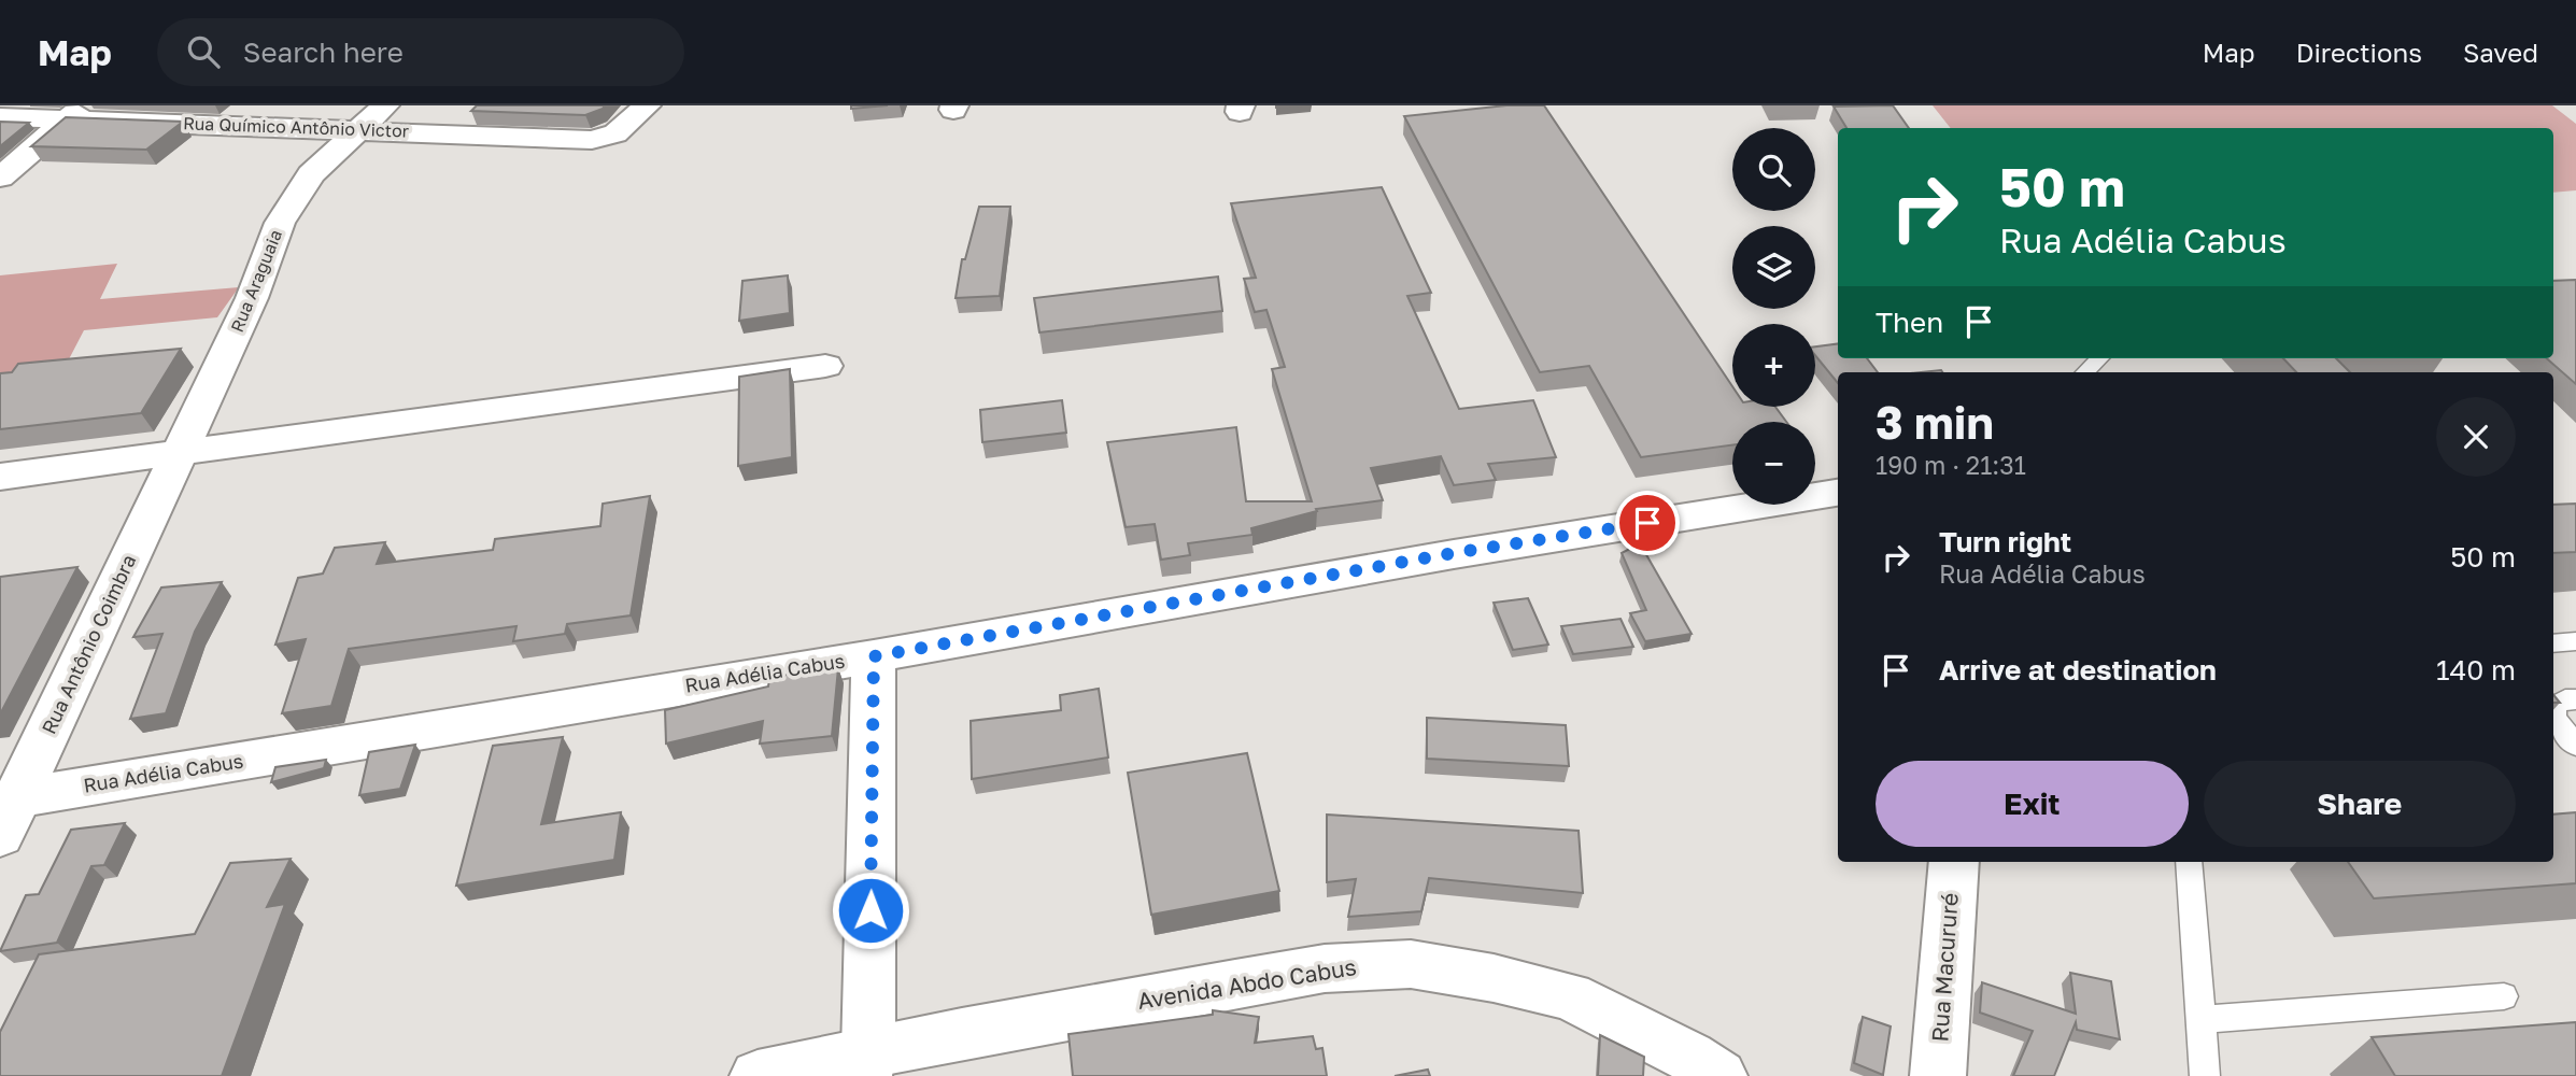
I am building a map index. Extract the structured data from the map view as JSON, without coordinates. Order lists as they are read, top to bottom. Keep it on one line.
{"streets":{"street":["Rua Químico Antônio Victor","Rua Araguaia","Rua Antônio Coimbra","Rua Adélia Cabus","Rua Macururé","Avenida Abdo Cabus"]},"crossings":[["Rua Químico Antônio Victor","Rua Araguaia"],["Rua Araguaia","Rua Antônio Coimbra"],["Rua Antônio Coimbra","Rua Adélia Cabus"]],"page":{"header":"Map","search":"Search here","nav":["Map","Directions","Saved"],"map_buttons":["+","−"],"turn":["50 m","Rua Adélia Cabus"],"then":"Then","heading":["3 min","190 m · 21:31"],"list":[{"name":"Turn right","note":"Rua Adélia Cabus","value":"50 m"},{"name":"Arrive at destination","value":"140 m"}],"buttons":["Exit","Share"]}}
